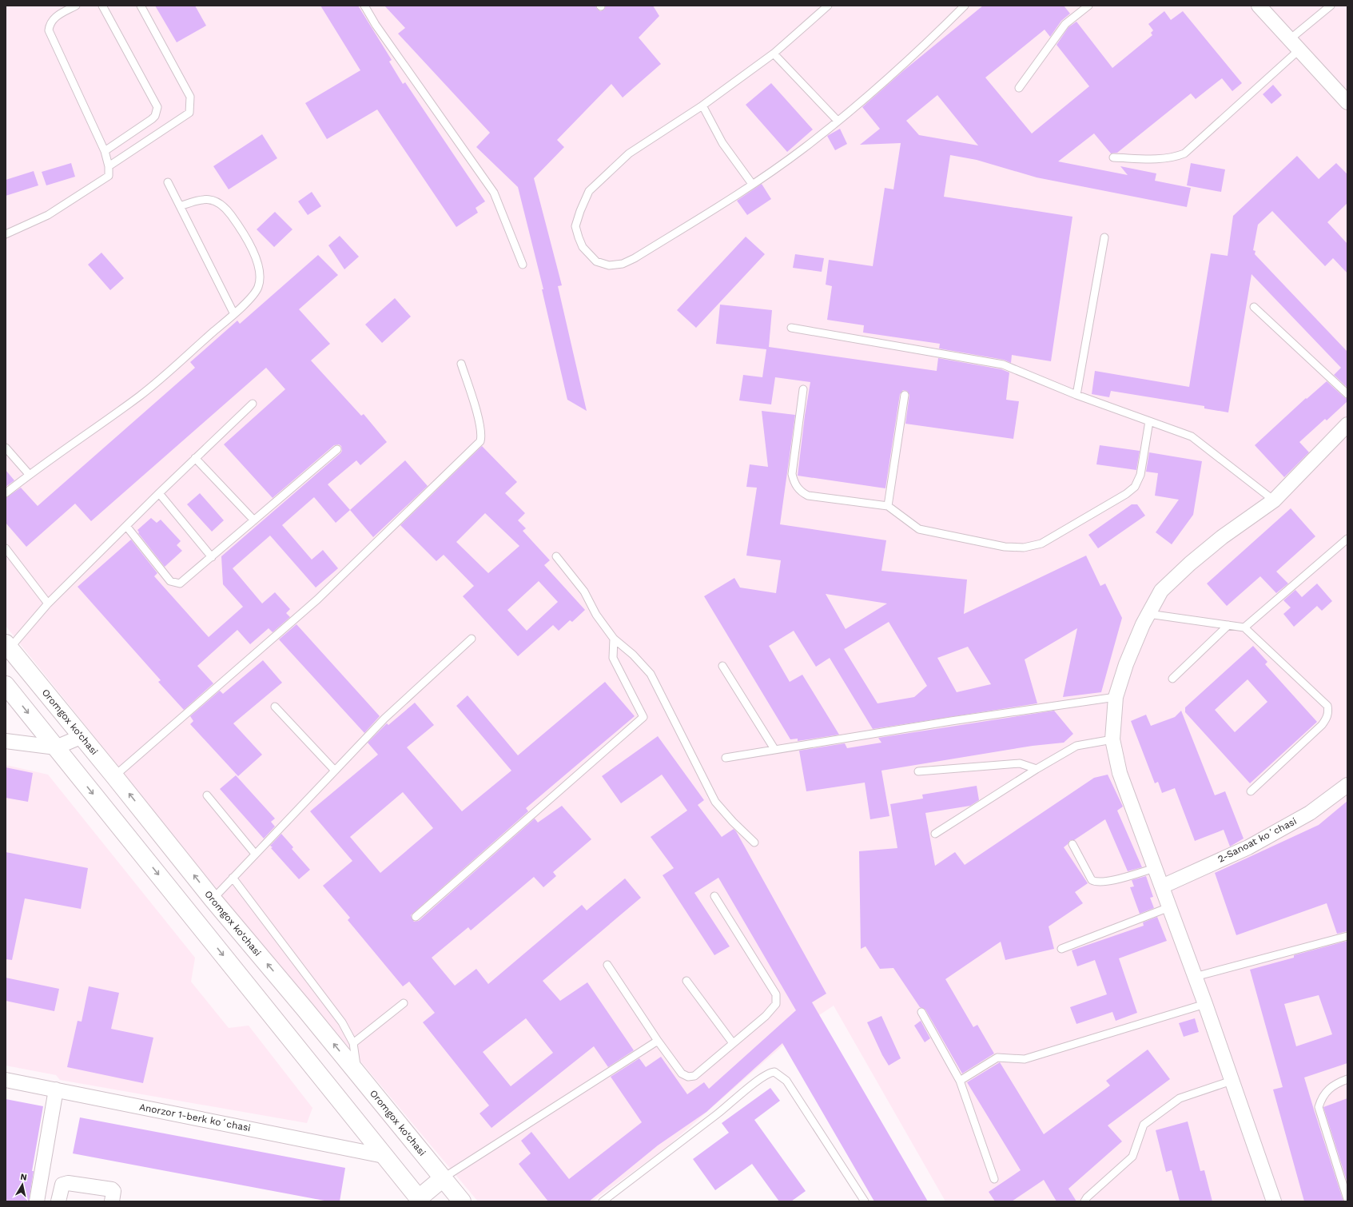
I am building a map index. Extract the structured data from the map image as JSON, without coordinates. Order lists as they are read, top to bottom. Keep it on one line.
{"streets":{"main road":["Oromgox ko‘chasi"],"street":["2-Sanoat koʻchasi","Anorzor 1-berk koʻchasi"]},"north":"top"}
